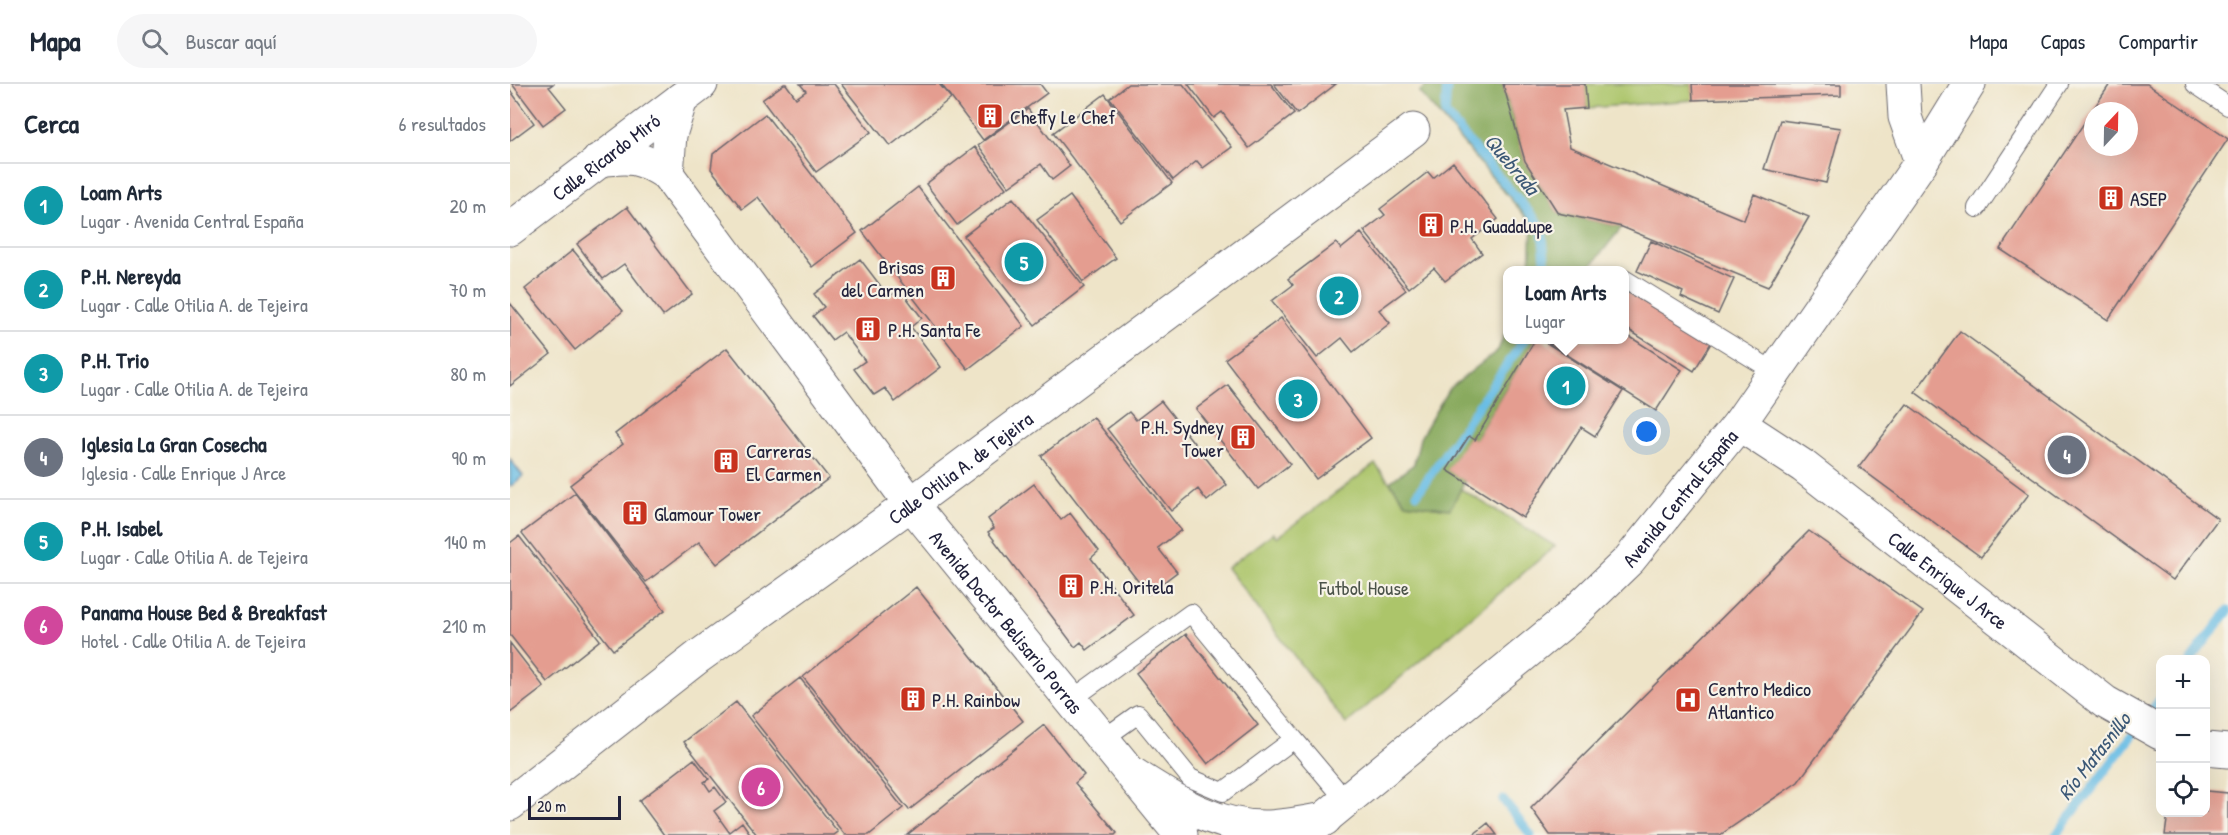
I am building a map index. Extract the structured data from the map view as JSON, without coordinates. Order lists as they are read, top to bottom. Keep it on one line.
{"streets":{"street":["Calle Ricardo Miró","Calle Otilia A. de Tejeira","Avenida Central España","Calle Enrique J Arce","Avenida Doctor Belisario Porras"]},"crossings":[["Calle Ricardo Miró","Avenida Doctor Belisario Porras"],["Calle Otilia A. de Tejeira","Avenida Doctor Belisario Porras"],["Avenida Central España","Calle Enrique J Arce"]],"water":["Quebrada","Río Matasnillo"],"parks":["Futbol House"],"places":{"building":["Cheffy Le Chef","ASEP","P.H. Guadalupe","Brisas del Carmen","P.H. Santa Fe","P.H. Sydney Tower","Carreras El Carmen","Glamour Tower","P.H. Oritela","P.H. Rainbow"],"hospital":["Centro Medico Atlantico"]},"scale_bar":"20 m","north":"top","page":{"header":"Mapa","search":"Buscar aquí","nav":["Mapa","Capas","Compartir"],"heading":["Cerca","6 resultados"],"list":[{"mark":"1","name":"Loam Arts","note":"Lugar · Avenida Central España","value":"20 m"},{"mark":"2","name":"P.H. Nereyda","note":"Lugar · Calle Otilia A. de Tejeira","value":"70 m"},{"mark":"3","name":"P.H. Trio","note":"Lugar · Calle Otilia A. de Tejeira","value":"80 m"},{"mark":"4","name":"Iglesia La Gran Cosecha","note":"Iglesia · Calle Enrique J Arce","value":"90 m"},{"mark":"5","name":"P.H. Isabel","note":"Lugar · Calle Otilia A. de Tejeira","value":"140 m"},{"mark":"6","name":"Panama House Bed & Breakfast","note":"Hotel · Calle Otilia A. de Tejeira","value":"210 m"}],"pins":["5","2","1","3","4","6"],"popup":["Loam Arts","Lugar"],"map_buttons":["+","−"],"scale":"20 m"}}
